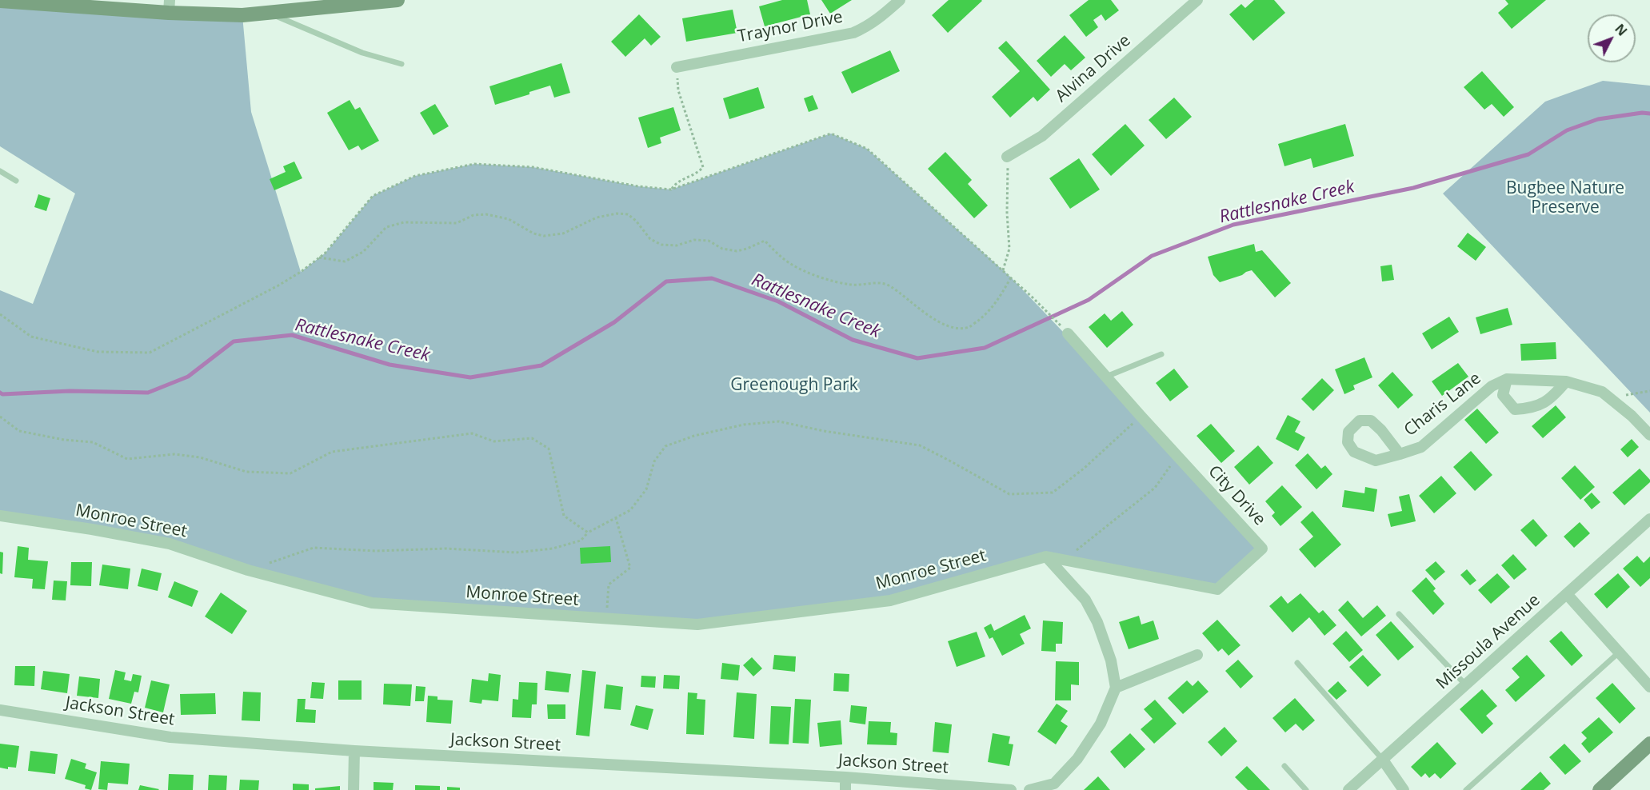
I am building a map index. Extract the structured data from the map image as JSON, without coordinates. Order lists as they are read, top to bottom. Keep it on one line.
{"streets":{"street":["Traynor Drive","Alvina Drive","Charis Lane","City Drive","Monroe Street","Missoula Avenue","Jackson Street"]},"crossings":[["City Drive","Monroe Street"]],"water":["Rattlesnake Creek"],"parks":["Bugbee Nature Preserve","Greenough Park"],"north":"top right"}
